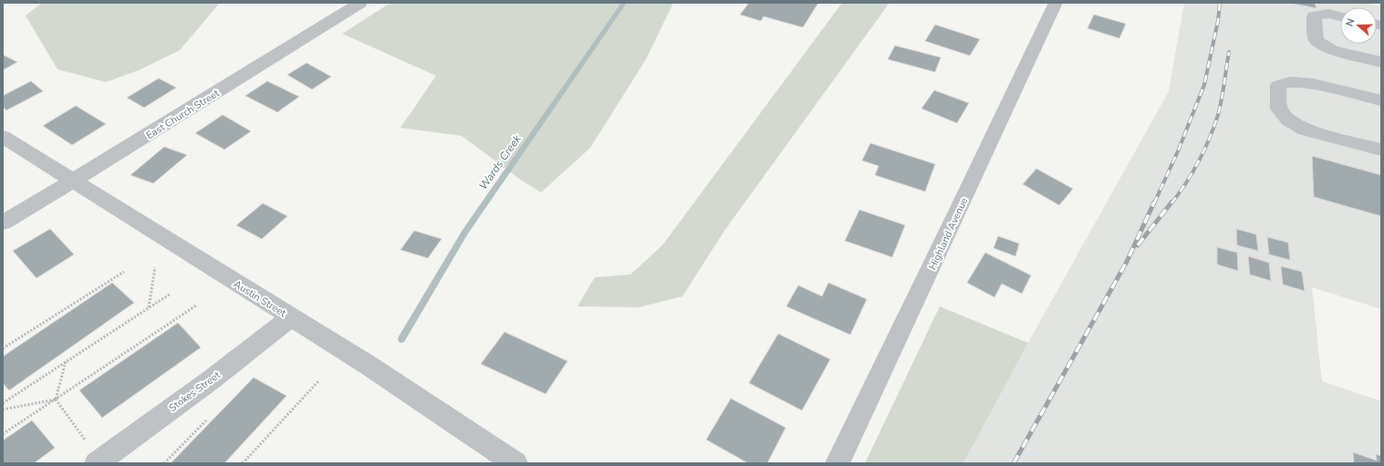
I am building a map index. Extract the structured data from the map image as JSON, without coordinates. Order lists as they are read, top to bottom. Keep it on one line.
{"streets":{"street":["East Church Street","Highland Avenue","Austin Street","Stokes Street"]},"crossings":[["East Church Street","Austin Street"],["Austin Street","Stokes Street"]],"water":["Wards Creek"],"north":"left"}
